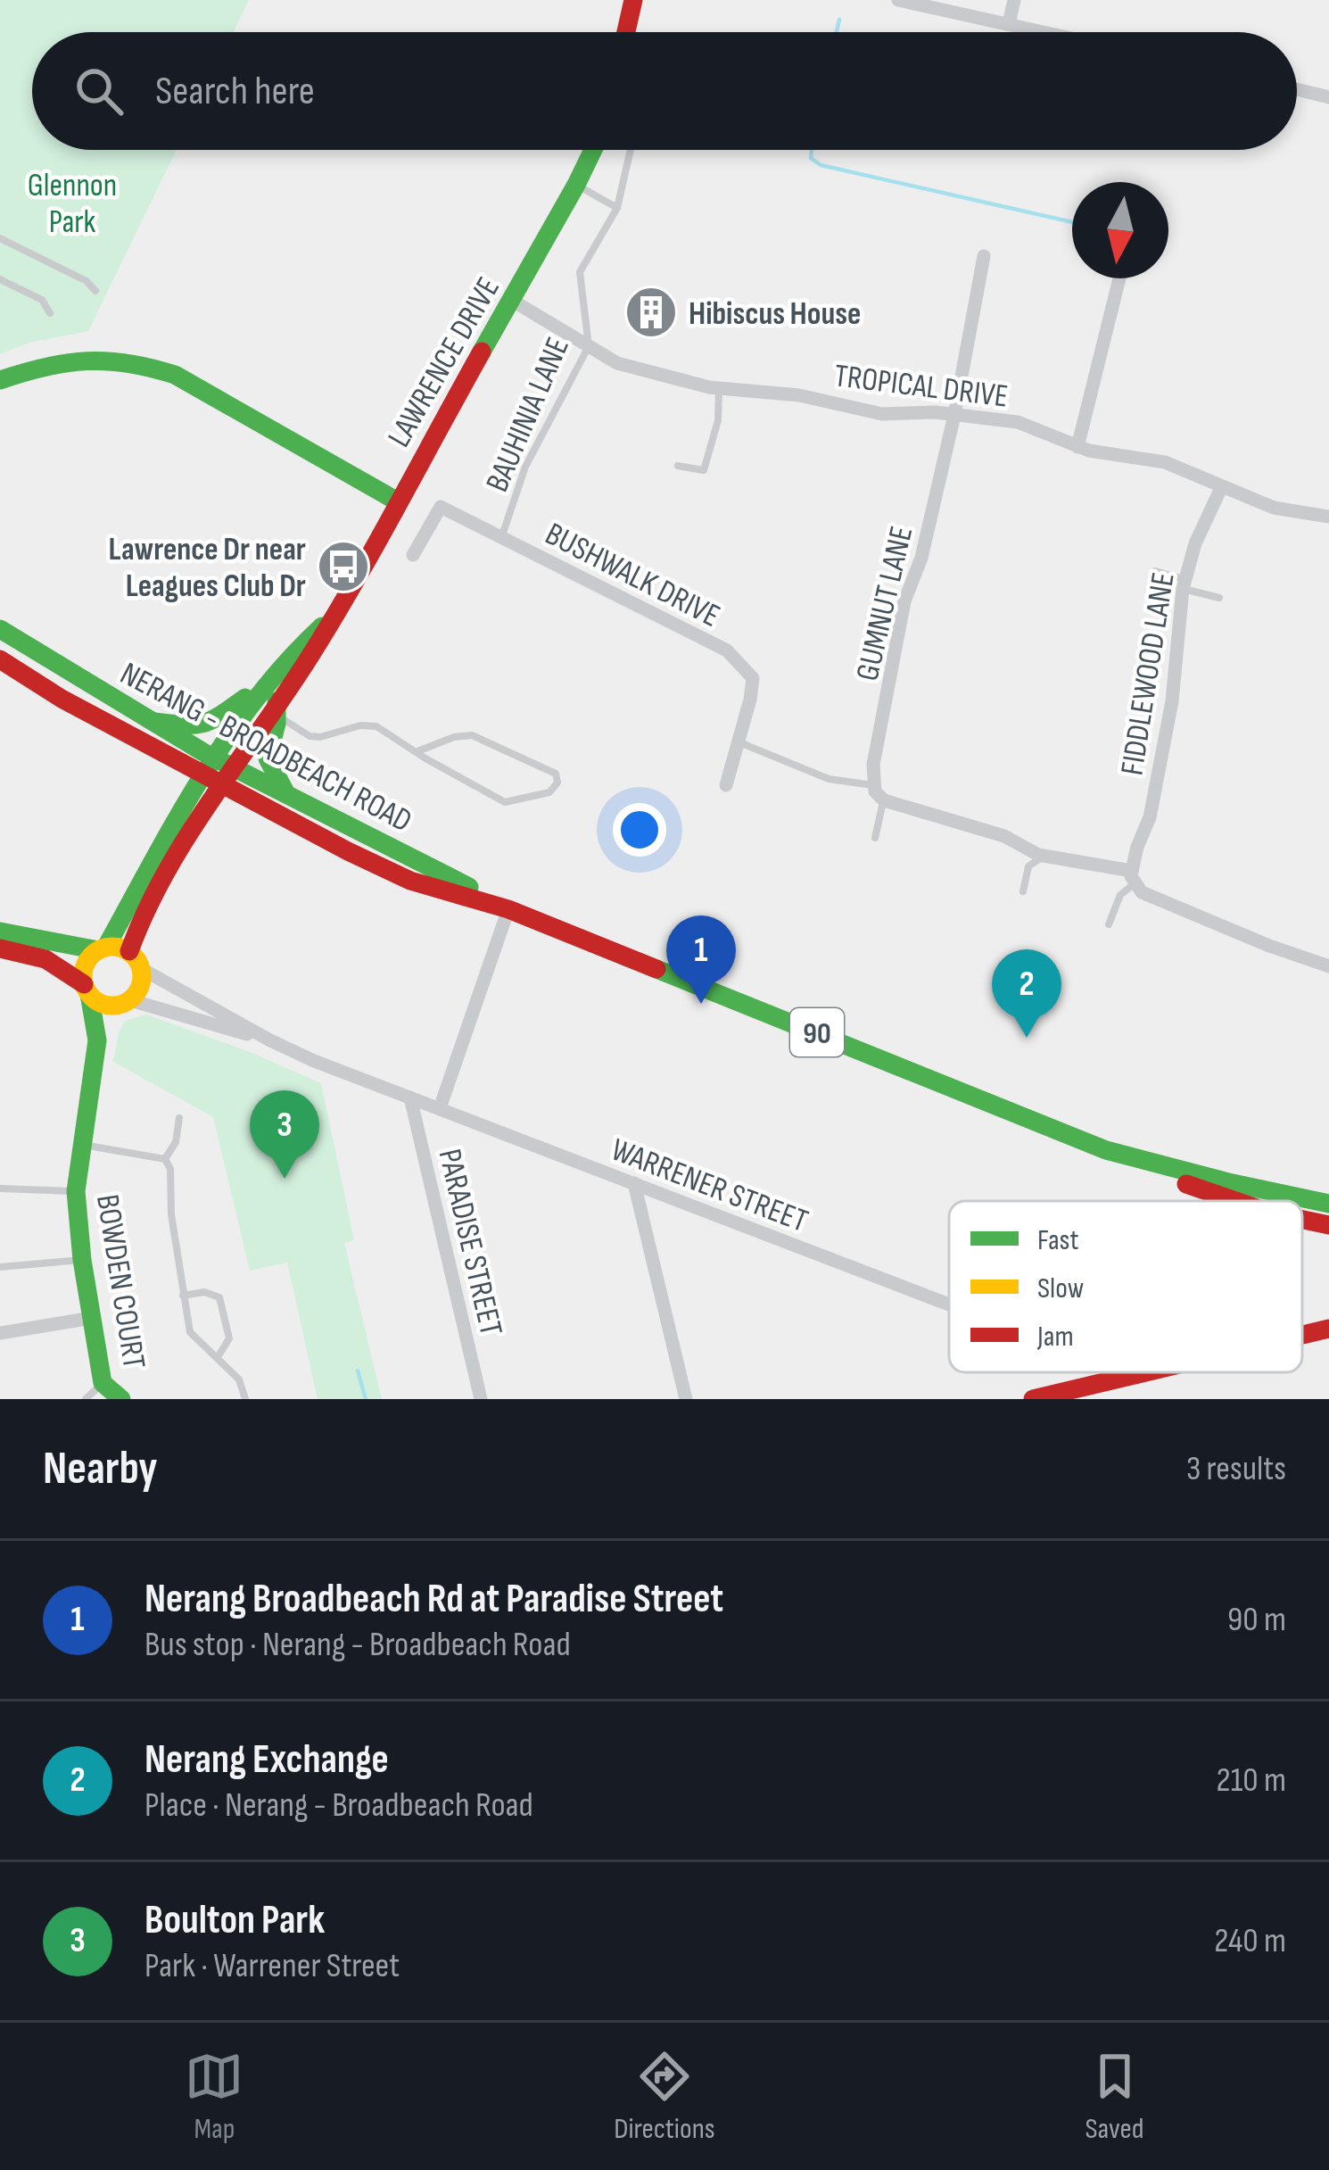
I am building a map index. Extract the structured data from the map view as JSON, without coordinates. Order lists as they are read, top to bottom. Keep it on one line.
{"streets":{"street":["LAWRENCE DRIVE","TROPICAL DRIVE","BUSHWALK DRIVE","GUMNUT LANE","FIDDLEWOOD LANE","NERANG - BROADBEACH ROAD","90","WARRENER STREET","PARADISE STREET","BOWDEN COURT"],"lane":["BAUHINIA LANE"]},"crossings":[["LAWRENCE DRIVE","TROPICAL DRIVE"],["LAWRENCE DRIVE","NERANG - BROADBEACH ROAD"],["TROPICAL DRIVE","BAUHINIA LANE"],["TROPICAL DRIVE","GUMNUT LANE"],["TROPICAL DRIVE","FIDDLEWOOD LANE"],["BAUHINIA LANE","BUSHWALK DRIVE"],["NERANG - BROADBEACH ROAD","PARADISE STREET"],["WARRENER STREET","PARADISE STREET"],["WARRENER STREET","BOWDEN COURT"]],"parks":["Glennon Park"],"places":{"building":["Hibiscus House"],"bus stop":["Lawrence Dr near Leagues Club Dr"]},"legend":["Fast","Slow","Jam"],"north":"bottom","page":{"search":"Search here","pins":["1","2","3"],"heading":["Nearby","3 results"],"list":[{"mark":"1","name":"Nerang Broadbeach Rd at Paradise Street","note":"Bus stop · Nerang - Broadbeach Road","value":"90 m"},{"mark":"2","name":"Nerang Exchange","note":"Place · Nerang - Broadbeach Road","value":"210 m"},{"mark":"3","name":"Boulton Park","note":"Park · Warrener Street","value":"240 m"}],"nav":["Map","Directions","Saved"]}}
